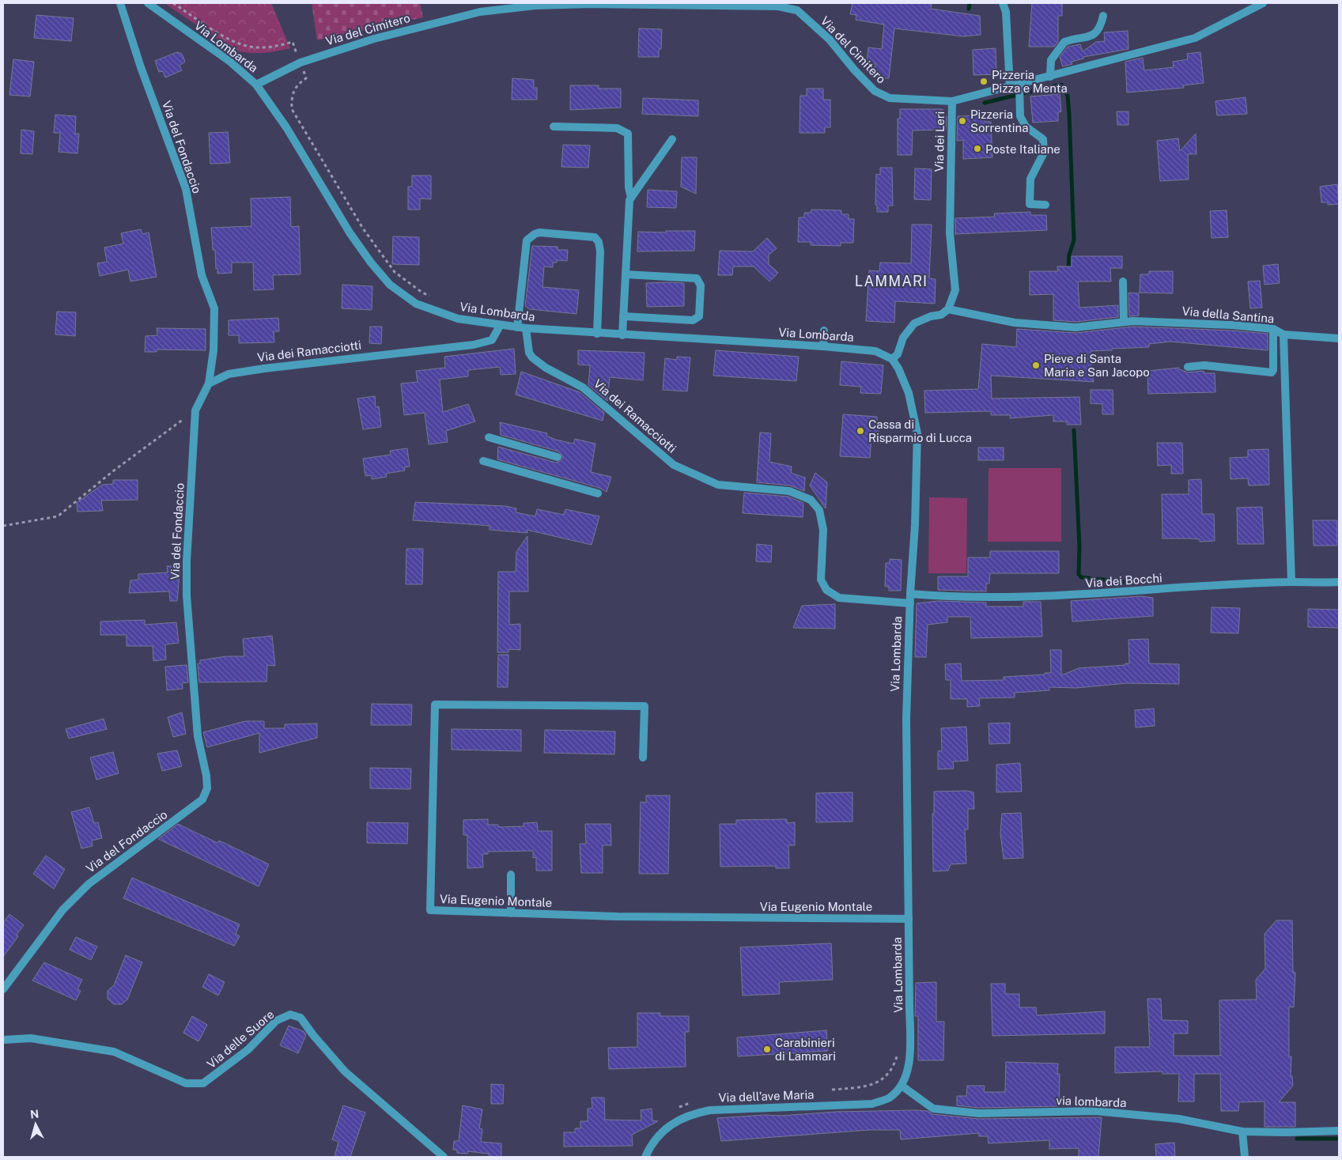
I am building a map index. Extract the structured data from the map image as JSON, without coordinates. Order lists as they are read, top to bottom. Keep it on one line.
{"streets":{"street":["Via del Cimitero","Via Lombarda","Via dei Leri","Via del Fondaccio","Via della Santina","Via dei Ramacciotti","Via dei Bocchi","Via Eugenio Montale","Via delle Suore","Via dell'ave Maria","via lombarda"]},"crossings":[["Via del Cimitero","Via Lombarda"],["Via del Cimitero","Via dei Leri"],["Via Lombarda","Via dei Ramacciotti"],["Via Lombarda","Via dei Bocchi"],["Via Lombarda","Via Eugenio Montale"],["Via Lombarda","Via dell'ave Maria"],["Via Lombarda","via lombarda"],["Via dei Leri","Via della Santina"],["Via del Fondaccio","Via dei Ramacciotti"],["Via della Santina","Via dei Bocchi"],["Via dell'ave Maria","via lombarda"]],"districts":["LAMMARI"],"places":["Pizzeria Pizza e Menta","Pizzeria Sorrentina","Poste Italiane","Pieve di Santa Maria e San Jacopo","Cassa di Risparmio di Lucca","Carabinieri di Lammari"],"north":"top"}
